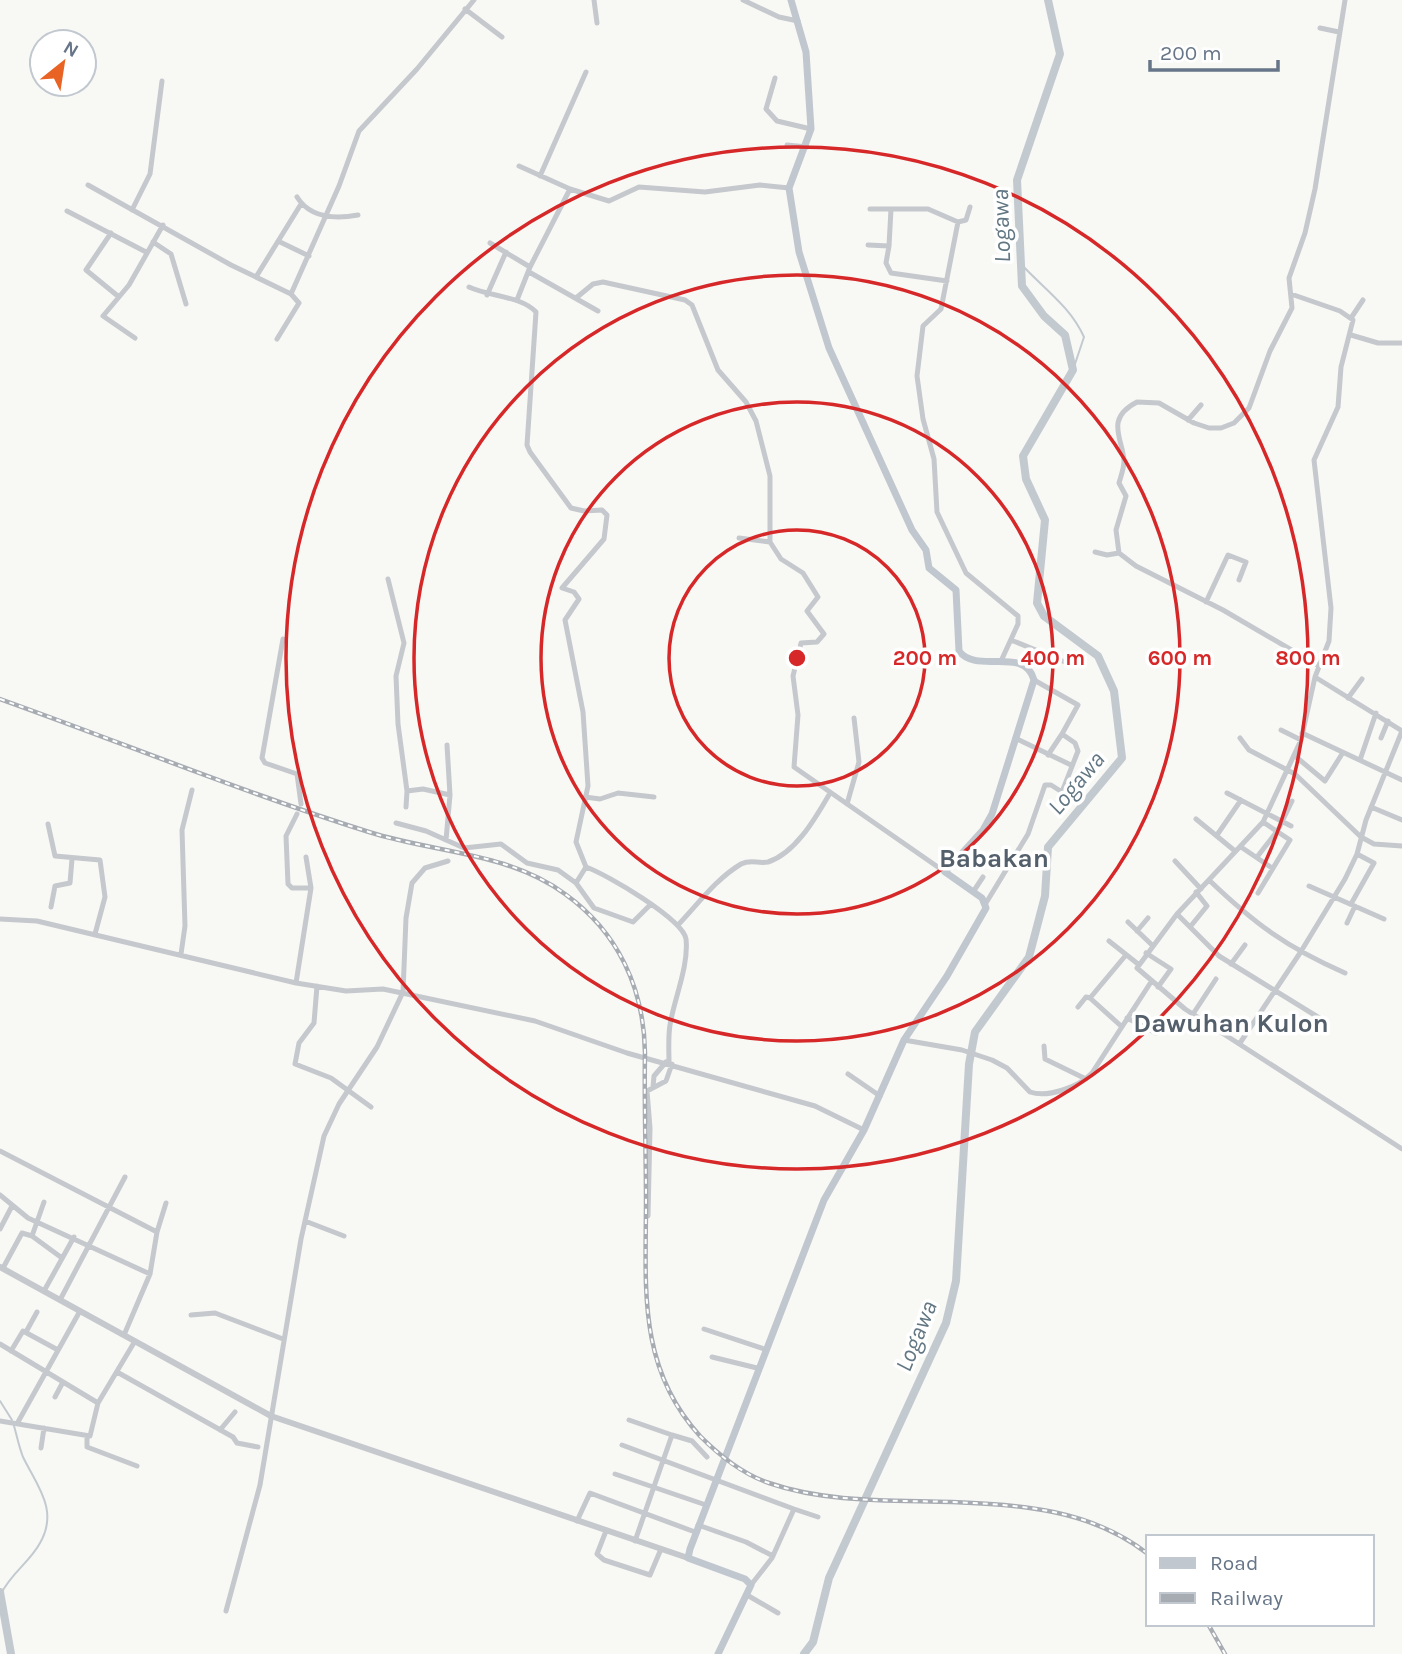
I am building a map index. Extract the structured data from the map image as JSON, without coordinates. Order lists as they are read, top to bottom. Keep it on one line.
{"districts":["Babakan","Dawuhan Kulon"],"water":["Logawa"],"legend":["Road","Railway"],"scale_bar":"200 m","north":"top right","rings":["200 m","400 m","600 m","800 m"]}
